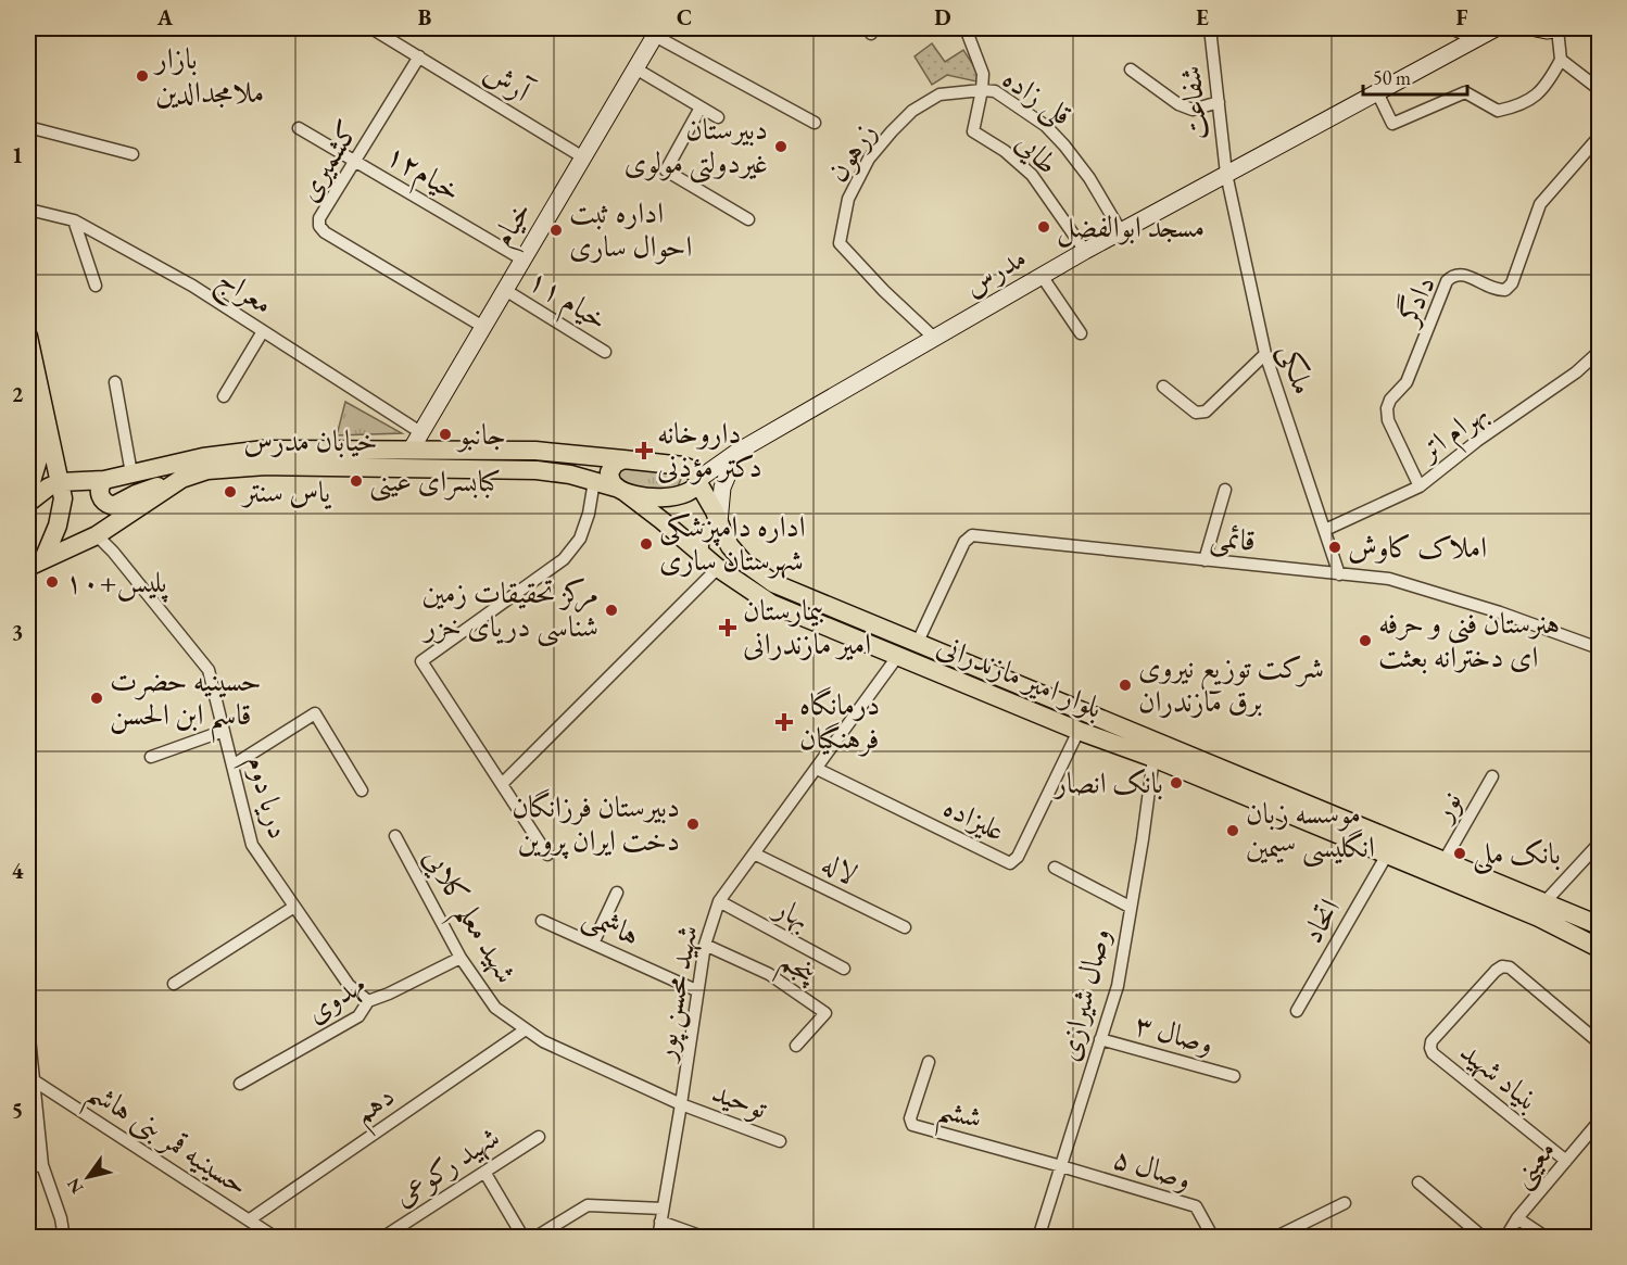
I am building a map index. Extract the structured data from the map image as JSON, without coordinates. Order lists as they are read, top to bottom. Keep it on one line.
{"streets":{"main road":["خیام","مدرس","خیابان مدرس","بلوار امیر مازندرانی"],"street":["آرش","قلی زاده","شفاعت","زرهون","طایی","کشمیری","خیام۱۲","معراج","خیام ۱۱","دادگر","ملکی","بهرام اتر","قائمی","دریا دوم","نور","علیزاده","لاله","بهار","شهید معلم کلایی","اتحاد","هاشمی","پنجم","شهید محسن پور","وصال شیرازی","مهدوی","وصال ۳","بنیاد شهید","توحید","دهم","ششم","حسینیه قمر بنی هاشم","معینی","شهید رکوعی","وصال ۵"]},"crossings":[["آرش","کشمیری"],["آرش","خیام"],["قلی زاده","زرهون"],["قلی زاده","طایی"],["قلی زاده","مدرس"],["شفاعت","مدرس"],["شفاعت","ملکی"],["زرهون","طایی"],["زرهون","مدرس"],["طایی","مدرس"],["کشمیری","خیام۱۲"],["کشمیری","خیام"],["خیام۱۲","خیام"],["خیام","معراج"],["خیام","خیام ۱۱"],["خیام","خیابان مدرس"],["مدرس","ملکی"],["مدرس","خیابان مدرس"],["مدرس","بلوار امیر مازندرانی"],["دادگر","بهرام اتر"],["ملکی","بهرام اتر"],["ملکی","قائمی"],["خیابان مدرس","بلوار امیر مازندرانی"],["خیابان مدرس","دریا دوم"],["قائمی","بلوار امیر مازندرانی"],["بلوار امیر مازندرانی","نور"],["بلوار امیر مازندرانی","علیزاده"],["بلوار امیر مازندرانی","اتحاد"],["بلوار امیر مازندرانی","شهید محسن پور"],["بلوار امیر مازندرانی","وصال شیرازی"],["دریا دوم","مهدوی"],["علیزاده","شهید محسن پور"],["لاله","شهید محسن پور"],["بهار","شهید محسن پور"],["شهید معلم کلایی","شهید محسن پور"],["شهید معلم کلایی","مهدوی"],["شهید معلم کلایی","توحید"],["شهید معلم کلایی","دهم"],["هاشمی","شهید محسن پور"],["پنجم","شهید محسن پور"],["شهید محسن پور","توحید"],["وصال شیرازی","وصال ۳"],["وصال شیرازی","ششم"],["وصال شیرازی","وصال ۵"],["بنیاد شهید","معینی"],["دهم","حسینیه قمر بنی هاشم"],["ششم","وصال ۵"]],"places":{"other":["بازار ملامجدالدین","دبیرستان غیردولتی مولوی","مسجد ابوالفضل","اداره ثبت احوال ساری","جانبو","کبابسرای عینی","یاس سنتر","اداره دامپزشکی شهرستان ساری","املاک کاوش","پلیس+١٠","مرکز تحقیقات زمین شناسی دریای خزر","هنرستان فنی و حرفه ای دخترانه بعثت","شرکت توزیع نیروی برق مازندران","حسینیه حضرت قاسم ابن الحسن","بانک انصار","دبیرستان فرزانگان دخت ایران پروین","موسسه زبان انگلیسی سیمین","بانک ملی"],"health":["داروخانه دکتر مؤذنی","بیمارستان امیر مازندرانی","درمانگاه فرهنگیان"]},"scale_bar":"50 m","north":"bottom left","grid":{"columns":["A","B","C","D","E","F"],"rows":["1","2","3","4","5"]}}
